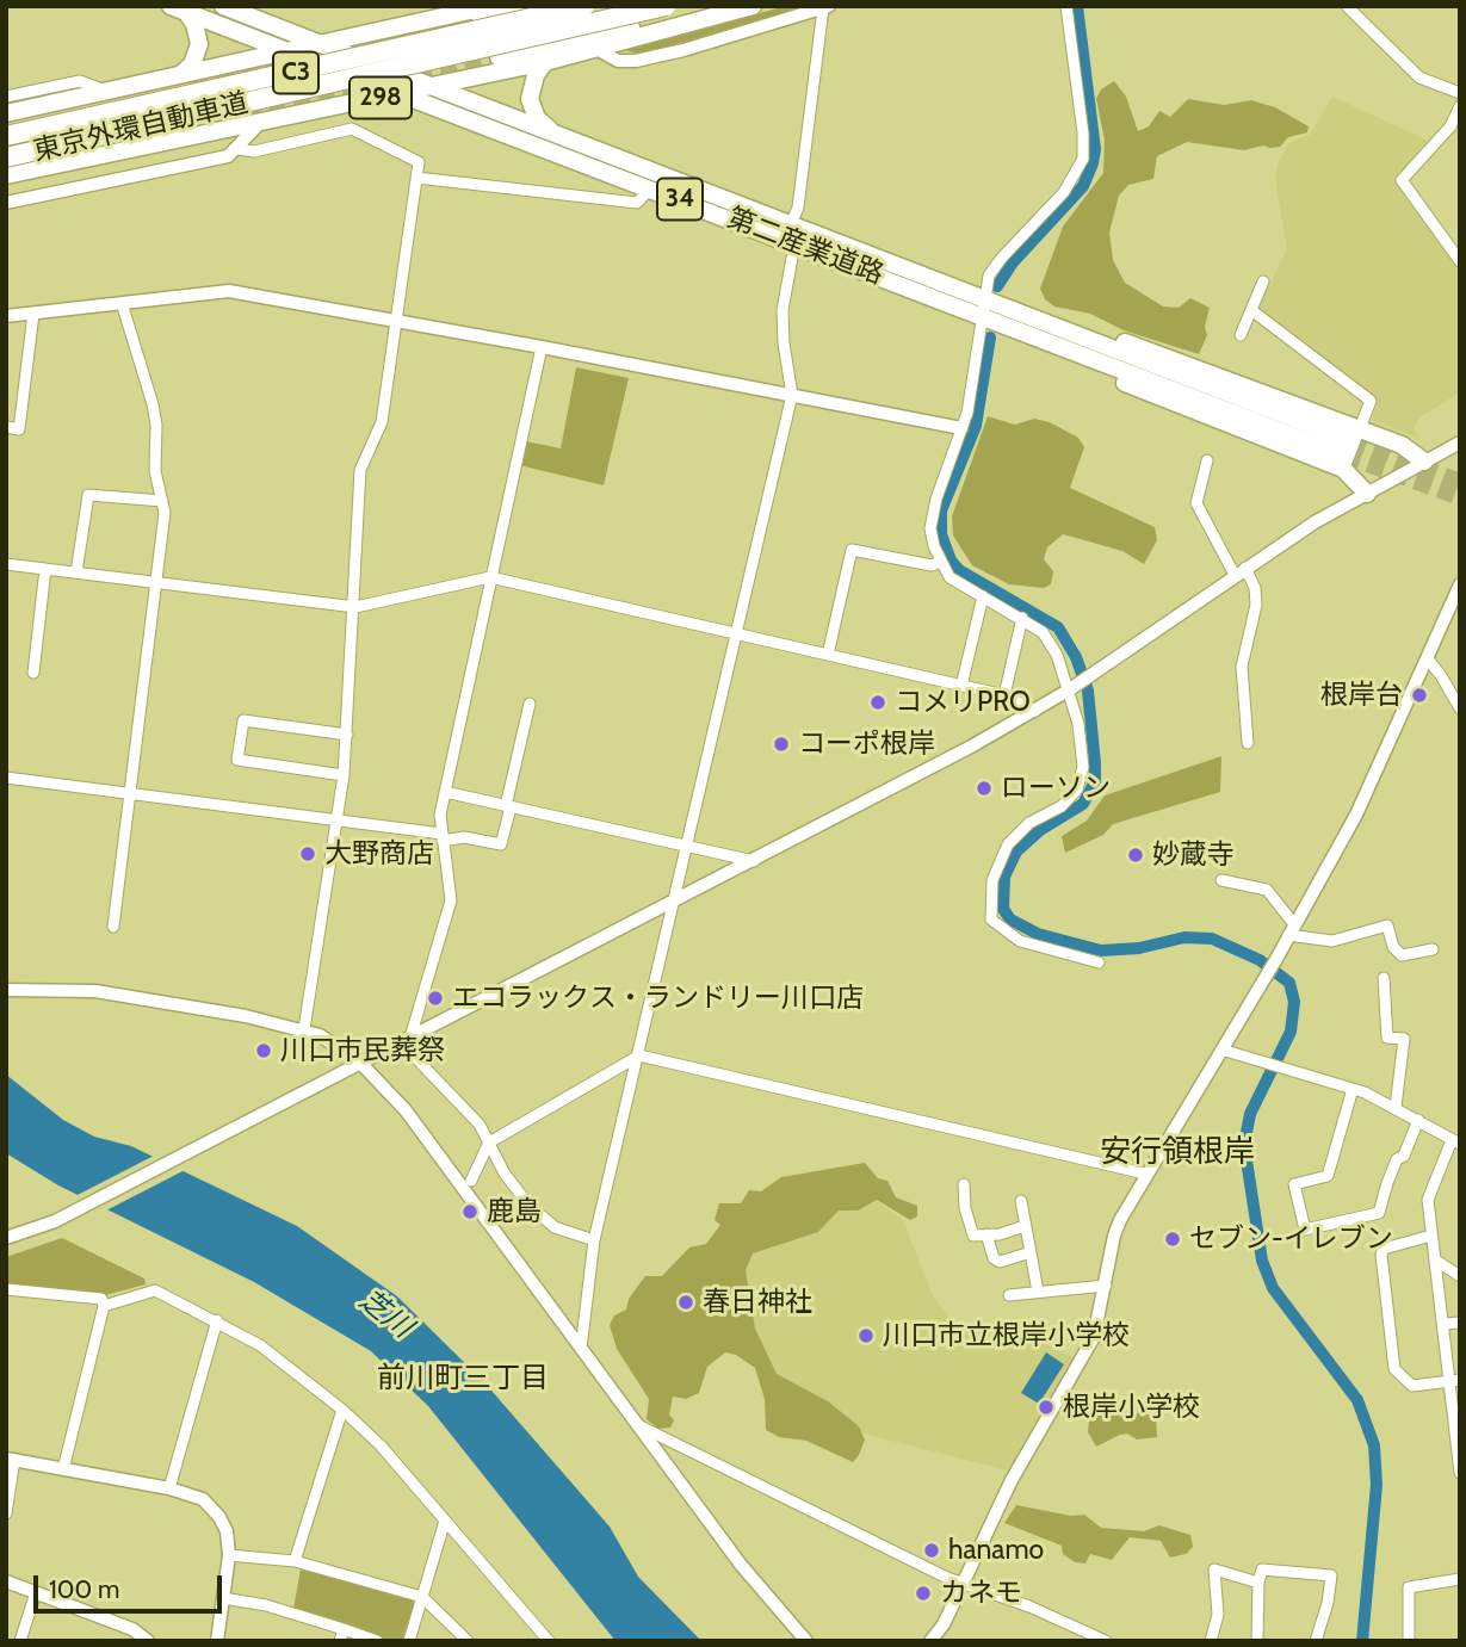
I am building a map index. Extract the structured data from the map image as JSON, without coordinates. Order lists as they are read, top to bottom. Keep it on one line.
{"streets":{"highway":["C3","東京外環自動車道"],"main road":["298","34","第二産業道路"]},"crossings":[["298","第二産業道路"],["34","第二産業道路"]],"districts":["安行領根岸","前川町三丁目"],"water":["芝川"],"places":["根岸台","コメリPRO","コーポ根岸","ローソン","大野商店","妙蔵寺","エコラックス・ランドリー川口店","川口市民葬祭","鹿島","セブン-イレブン","春日神社","川口市立根岸小学校","根岸小学校","hanamo","カネモ"],"scale_bar":"100 m"}
